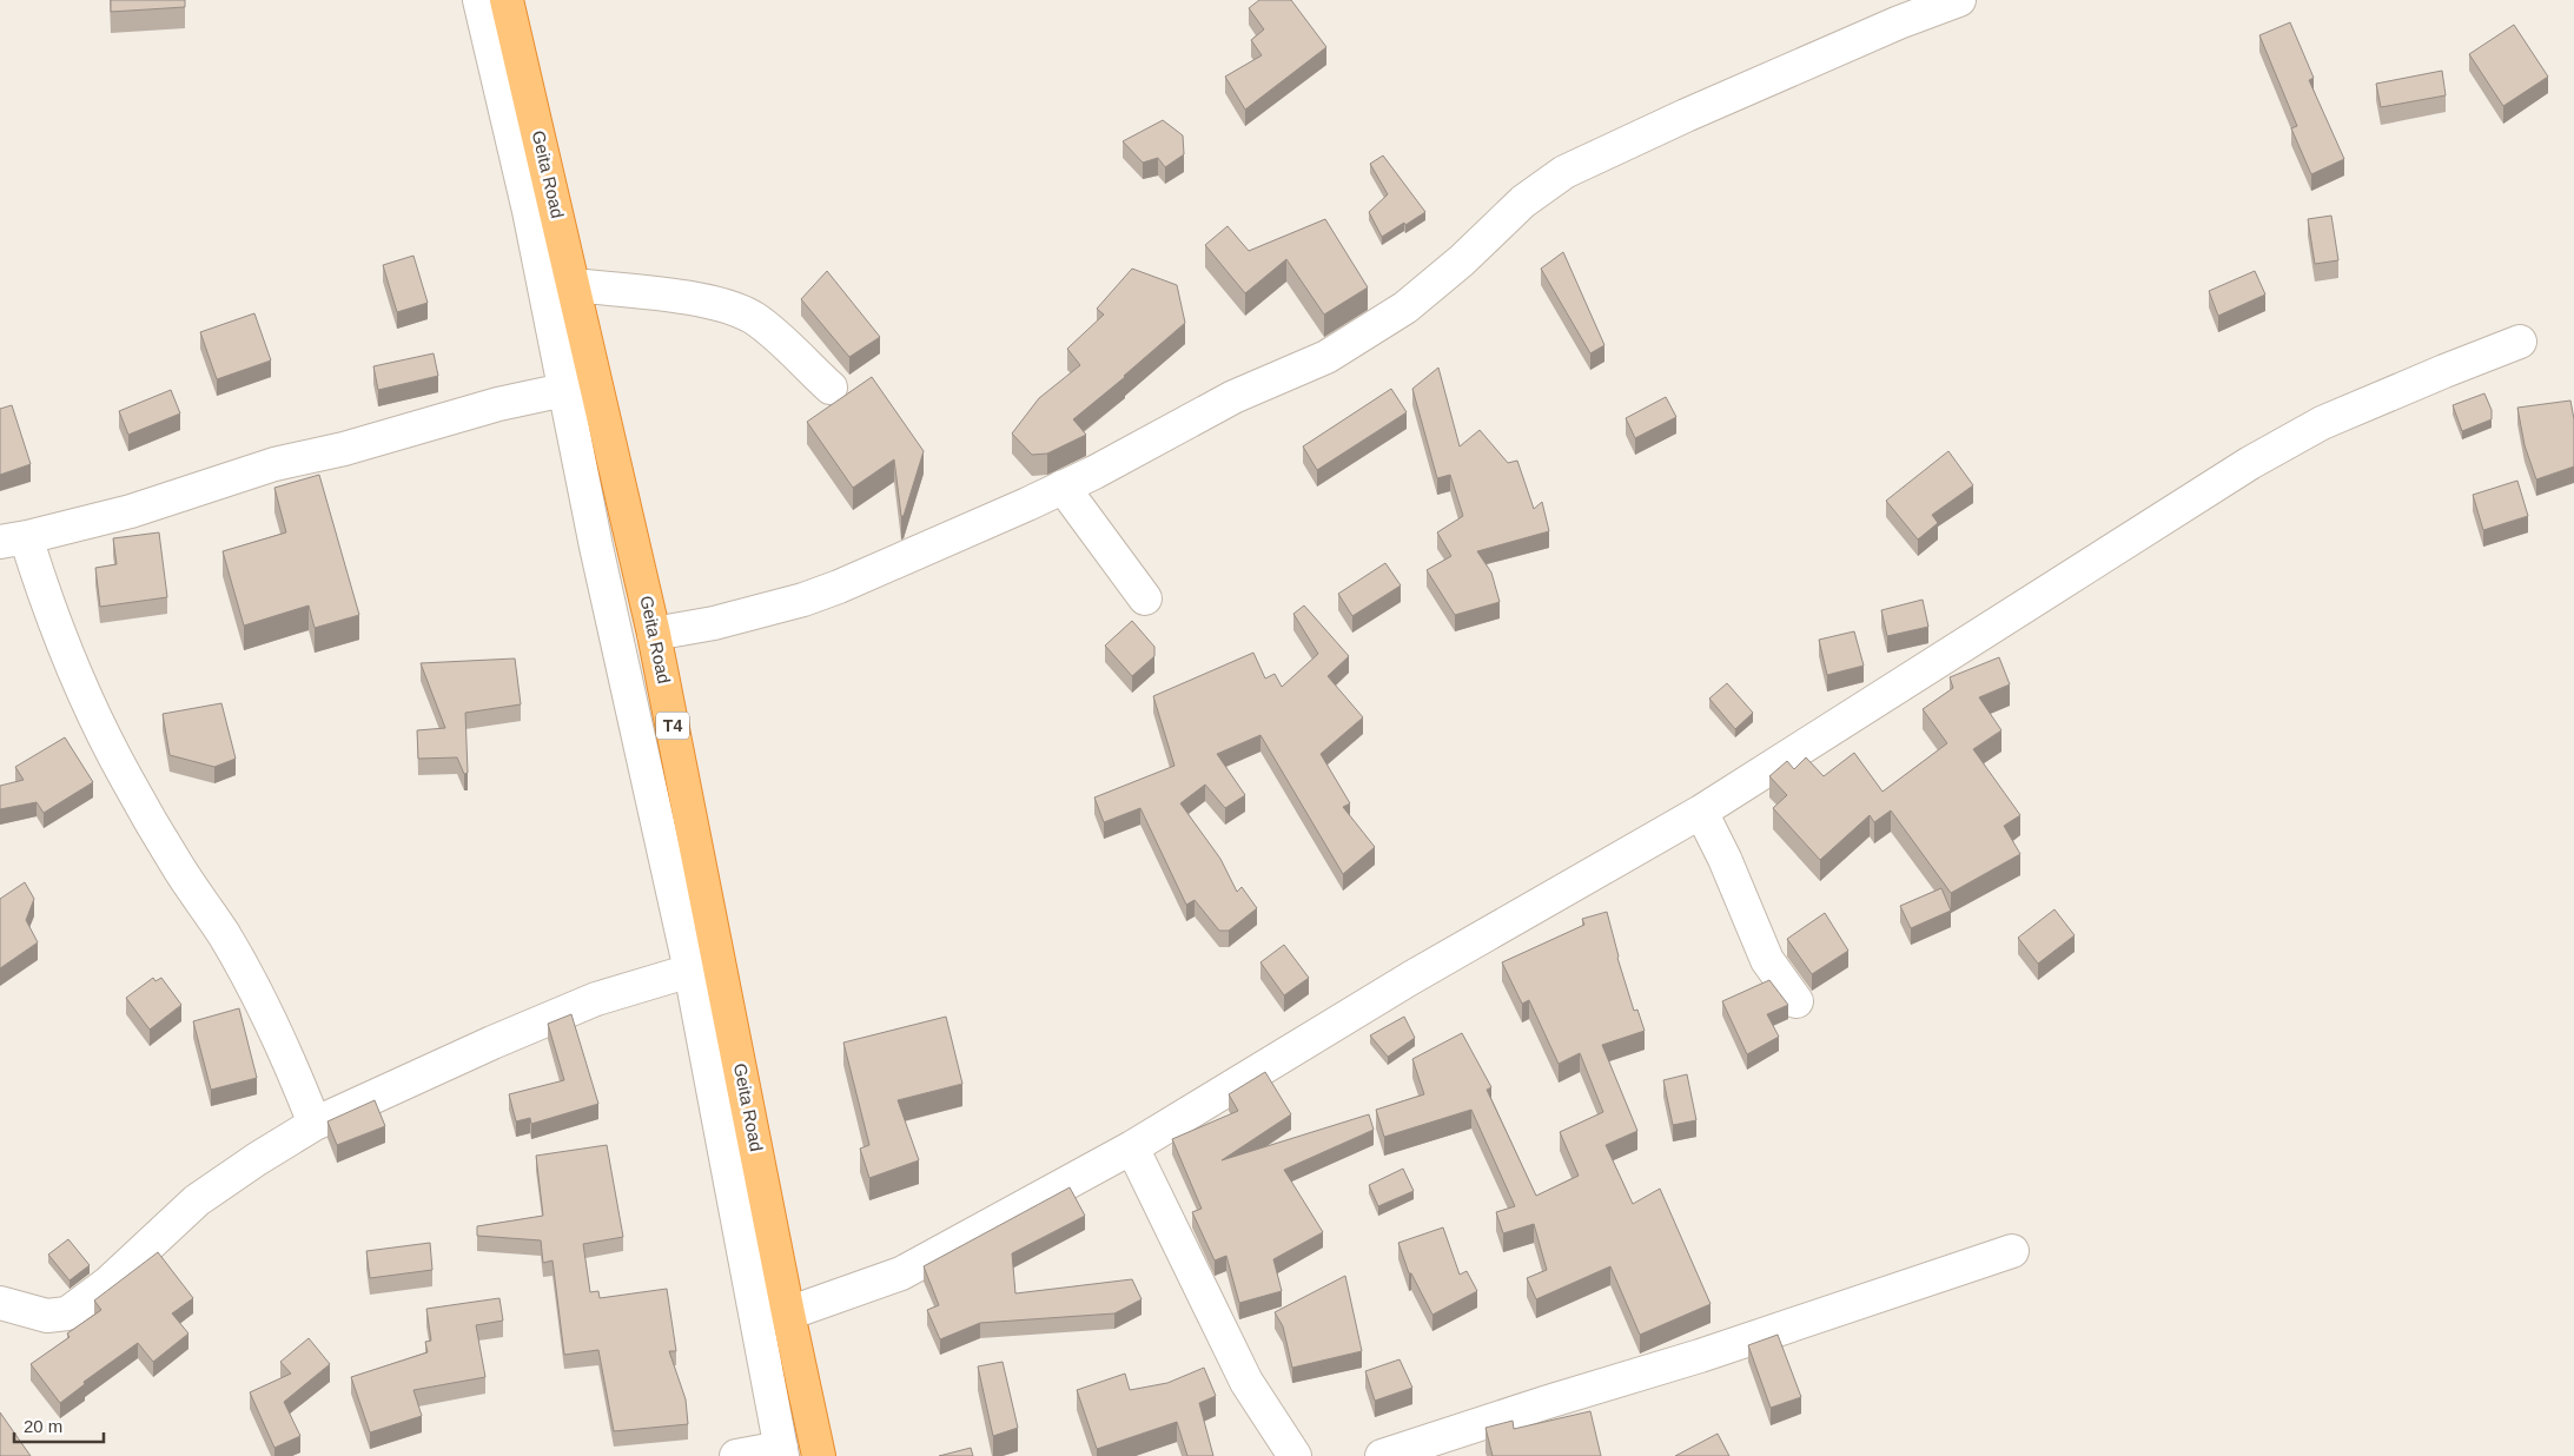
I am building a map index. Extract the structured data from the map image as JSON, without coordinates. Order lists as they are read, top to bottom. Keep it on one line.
{"streets":{"highway":["Geita Road","T4"]},"scale_bar":"20 m"}
